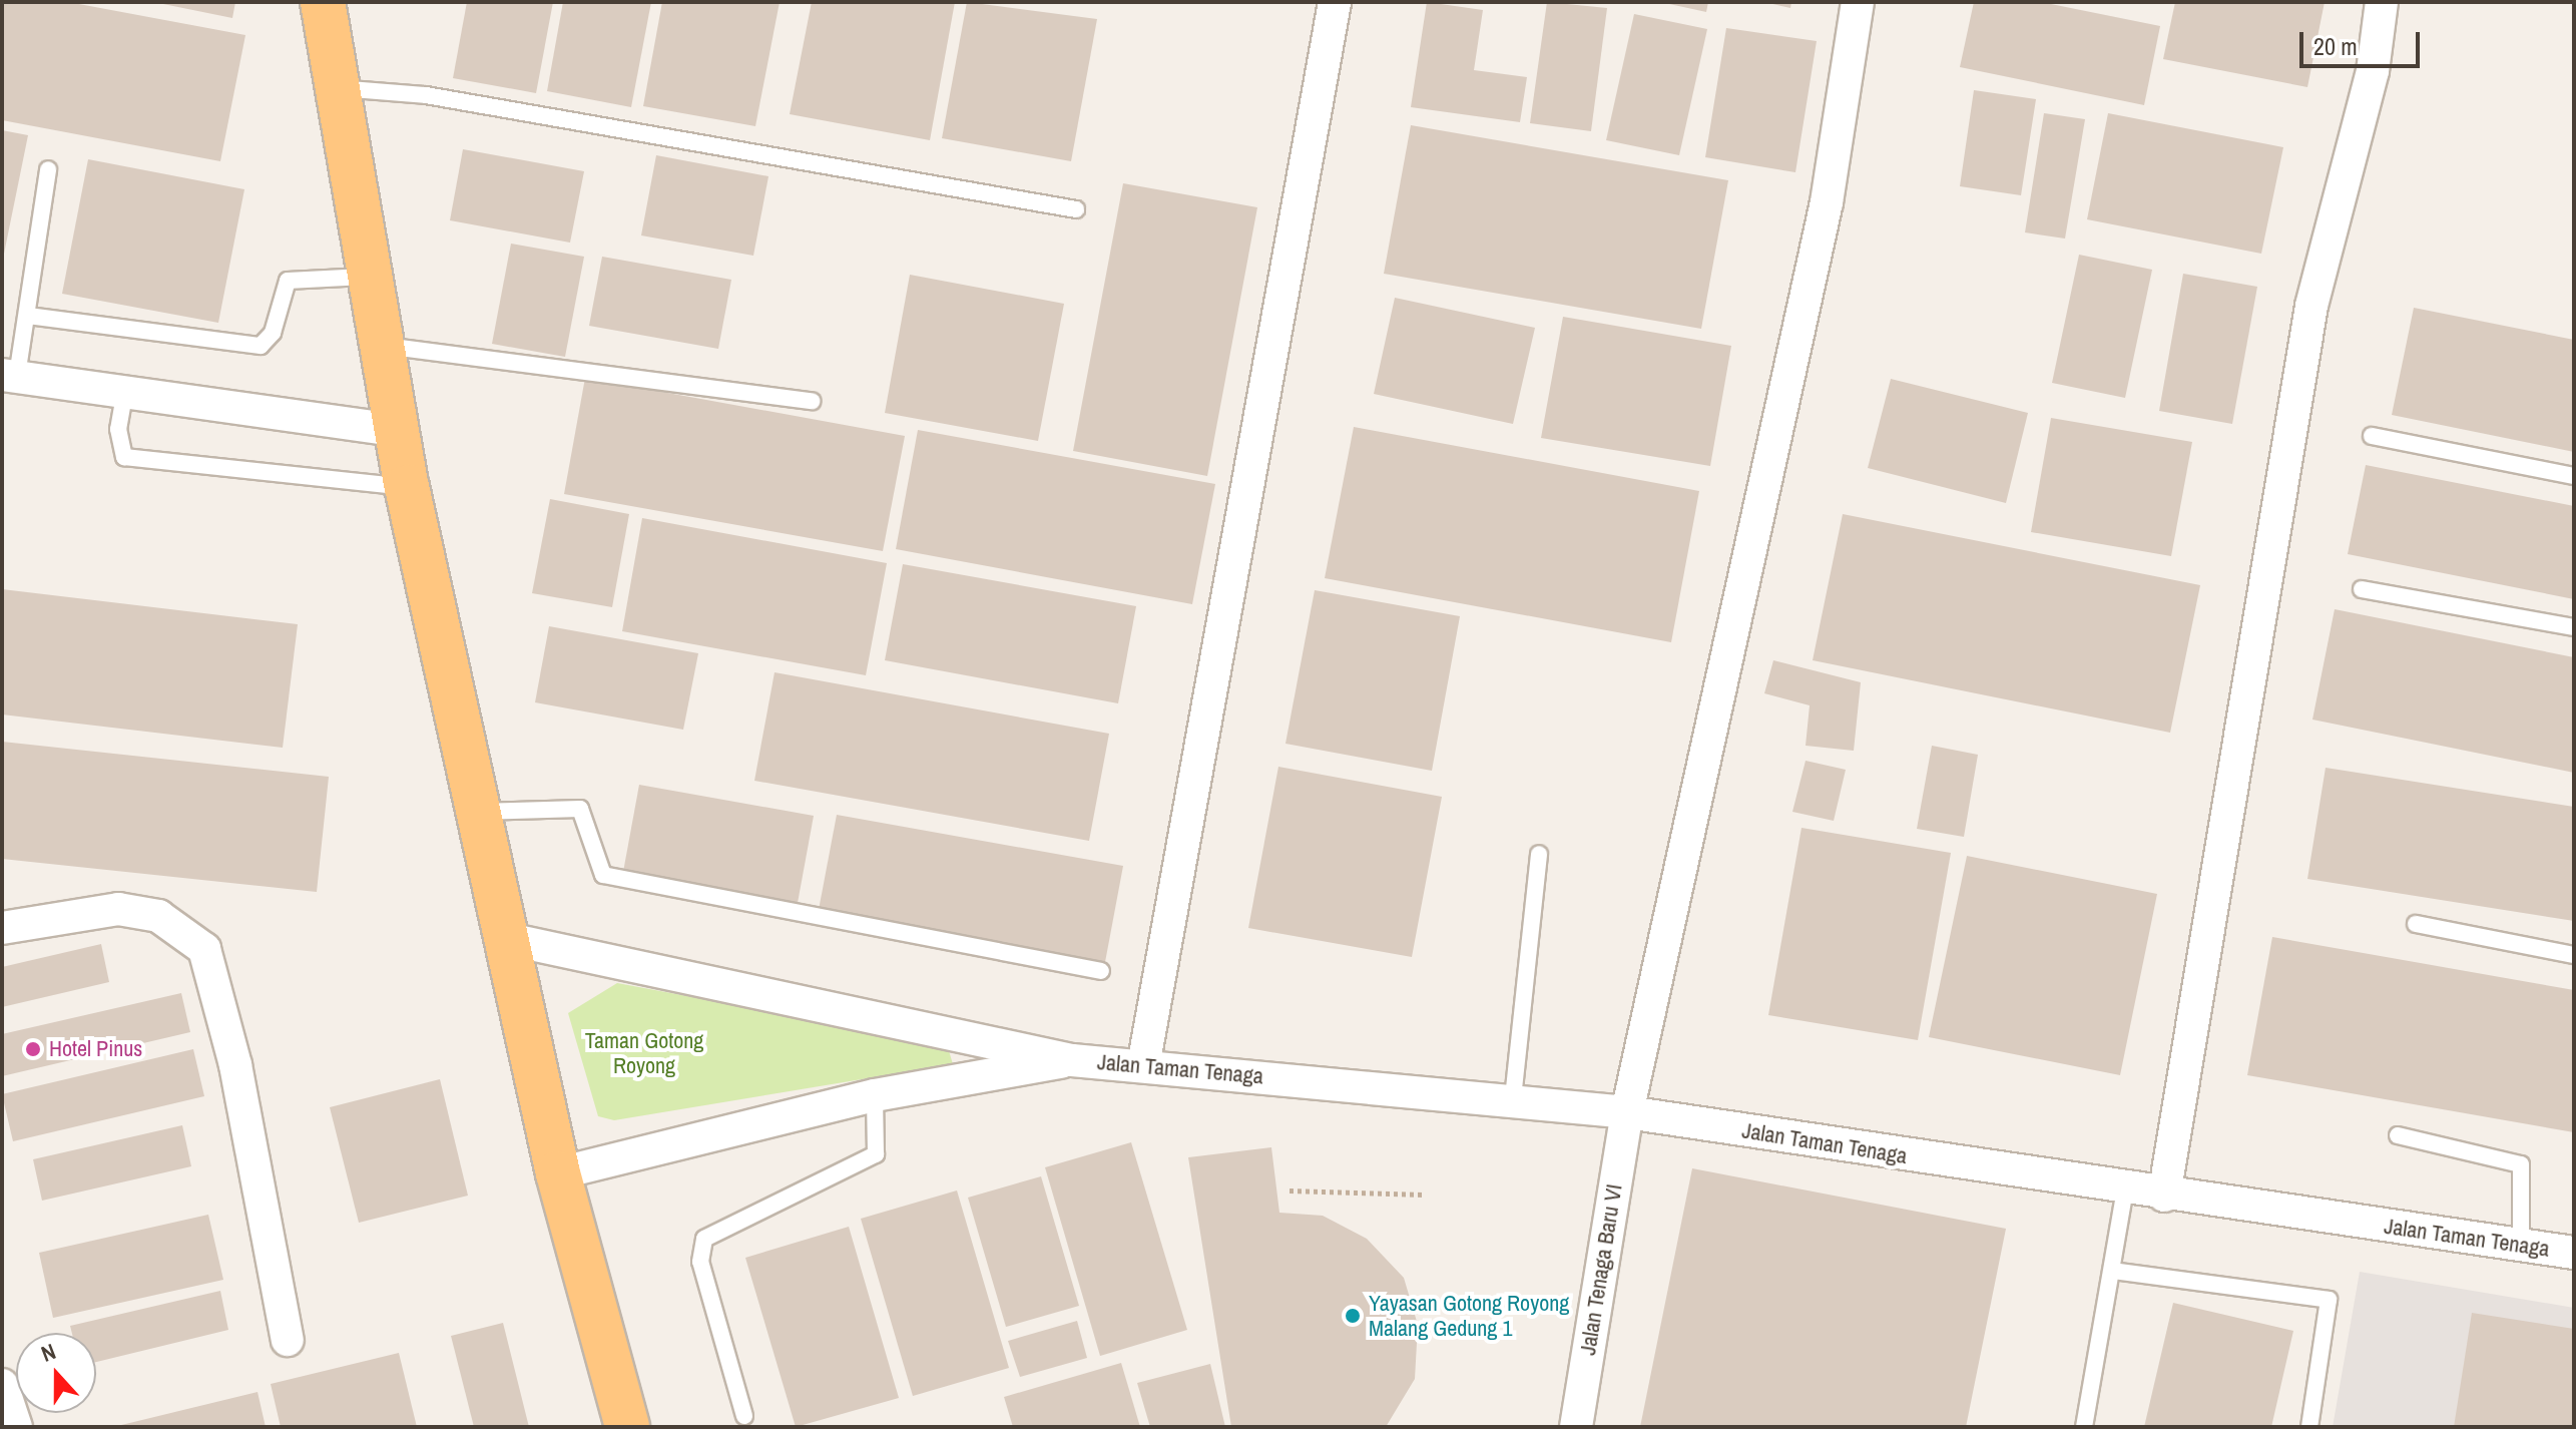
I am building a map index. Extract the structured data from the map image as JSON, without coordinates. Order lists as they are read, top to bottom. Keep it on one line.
{"streets":{"street":["Jalan Taman Tenaga","Jalan Tenaga Baru VI"]},"crossings":[["Jalan Taman Tenaga","Jalan Tenaga Baru VI"]],"parks":["Taman Gotong Royong"],"places":["Hotel Pinus","Yayasan Gotong Royong Malang Gedung 1"],"scale_bar":"20 m","north":"top"}
